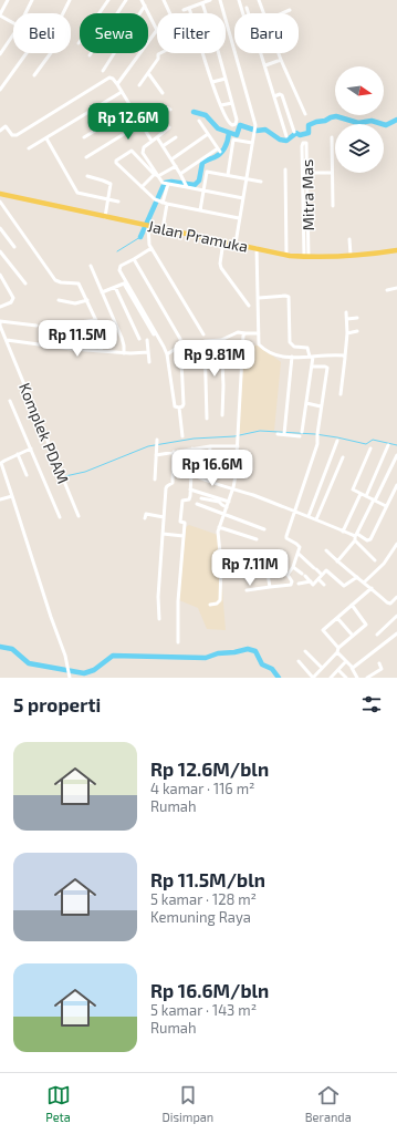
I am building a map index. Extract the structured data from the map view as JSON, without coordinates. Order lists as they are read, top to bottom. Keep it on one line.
{"streets":{"main road":["Jalan Pramuka"],"street":["Mitra Mas","Komplek PDAM"]},"crossings":[["Mitra Mas","Jalan Pramuka"]],"north":"right","page":{"chip":["Beli","Sewa","Filter","Baru"],"price":["Rp 12.6M","Rp 11.5M","Rp 9.81M","Rp 16.6M","Rp 7.11M"],"heading":"5 properti","list":[{"name":"Rp 12.6M/bln","note":"4 kamar · 116 m² · Rumah"},{"name":"Rp 11.5M/bln","note":"5 kamar · 128 m² · Kemuning Raya"},{"name":"Rp 16.6M/bln","note":"5 kamar · 143 m² · Rumah"}],"tabs":["Peta","Disimpan","Beranda"]}}
